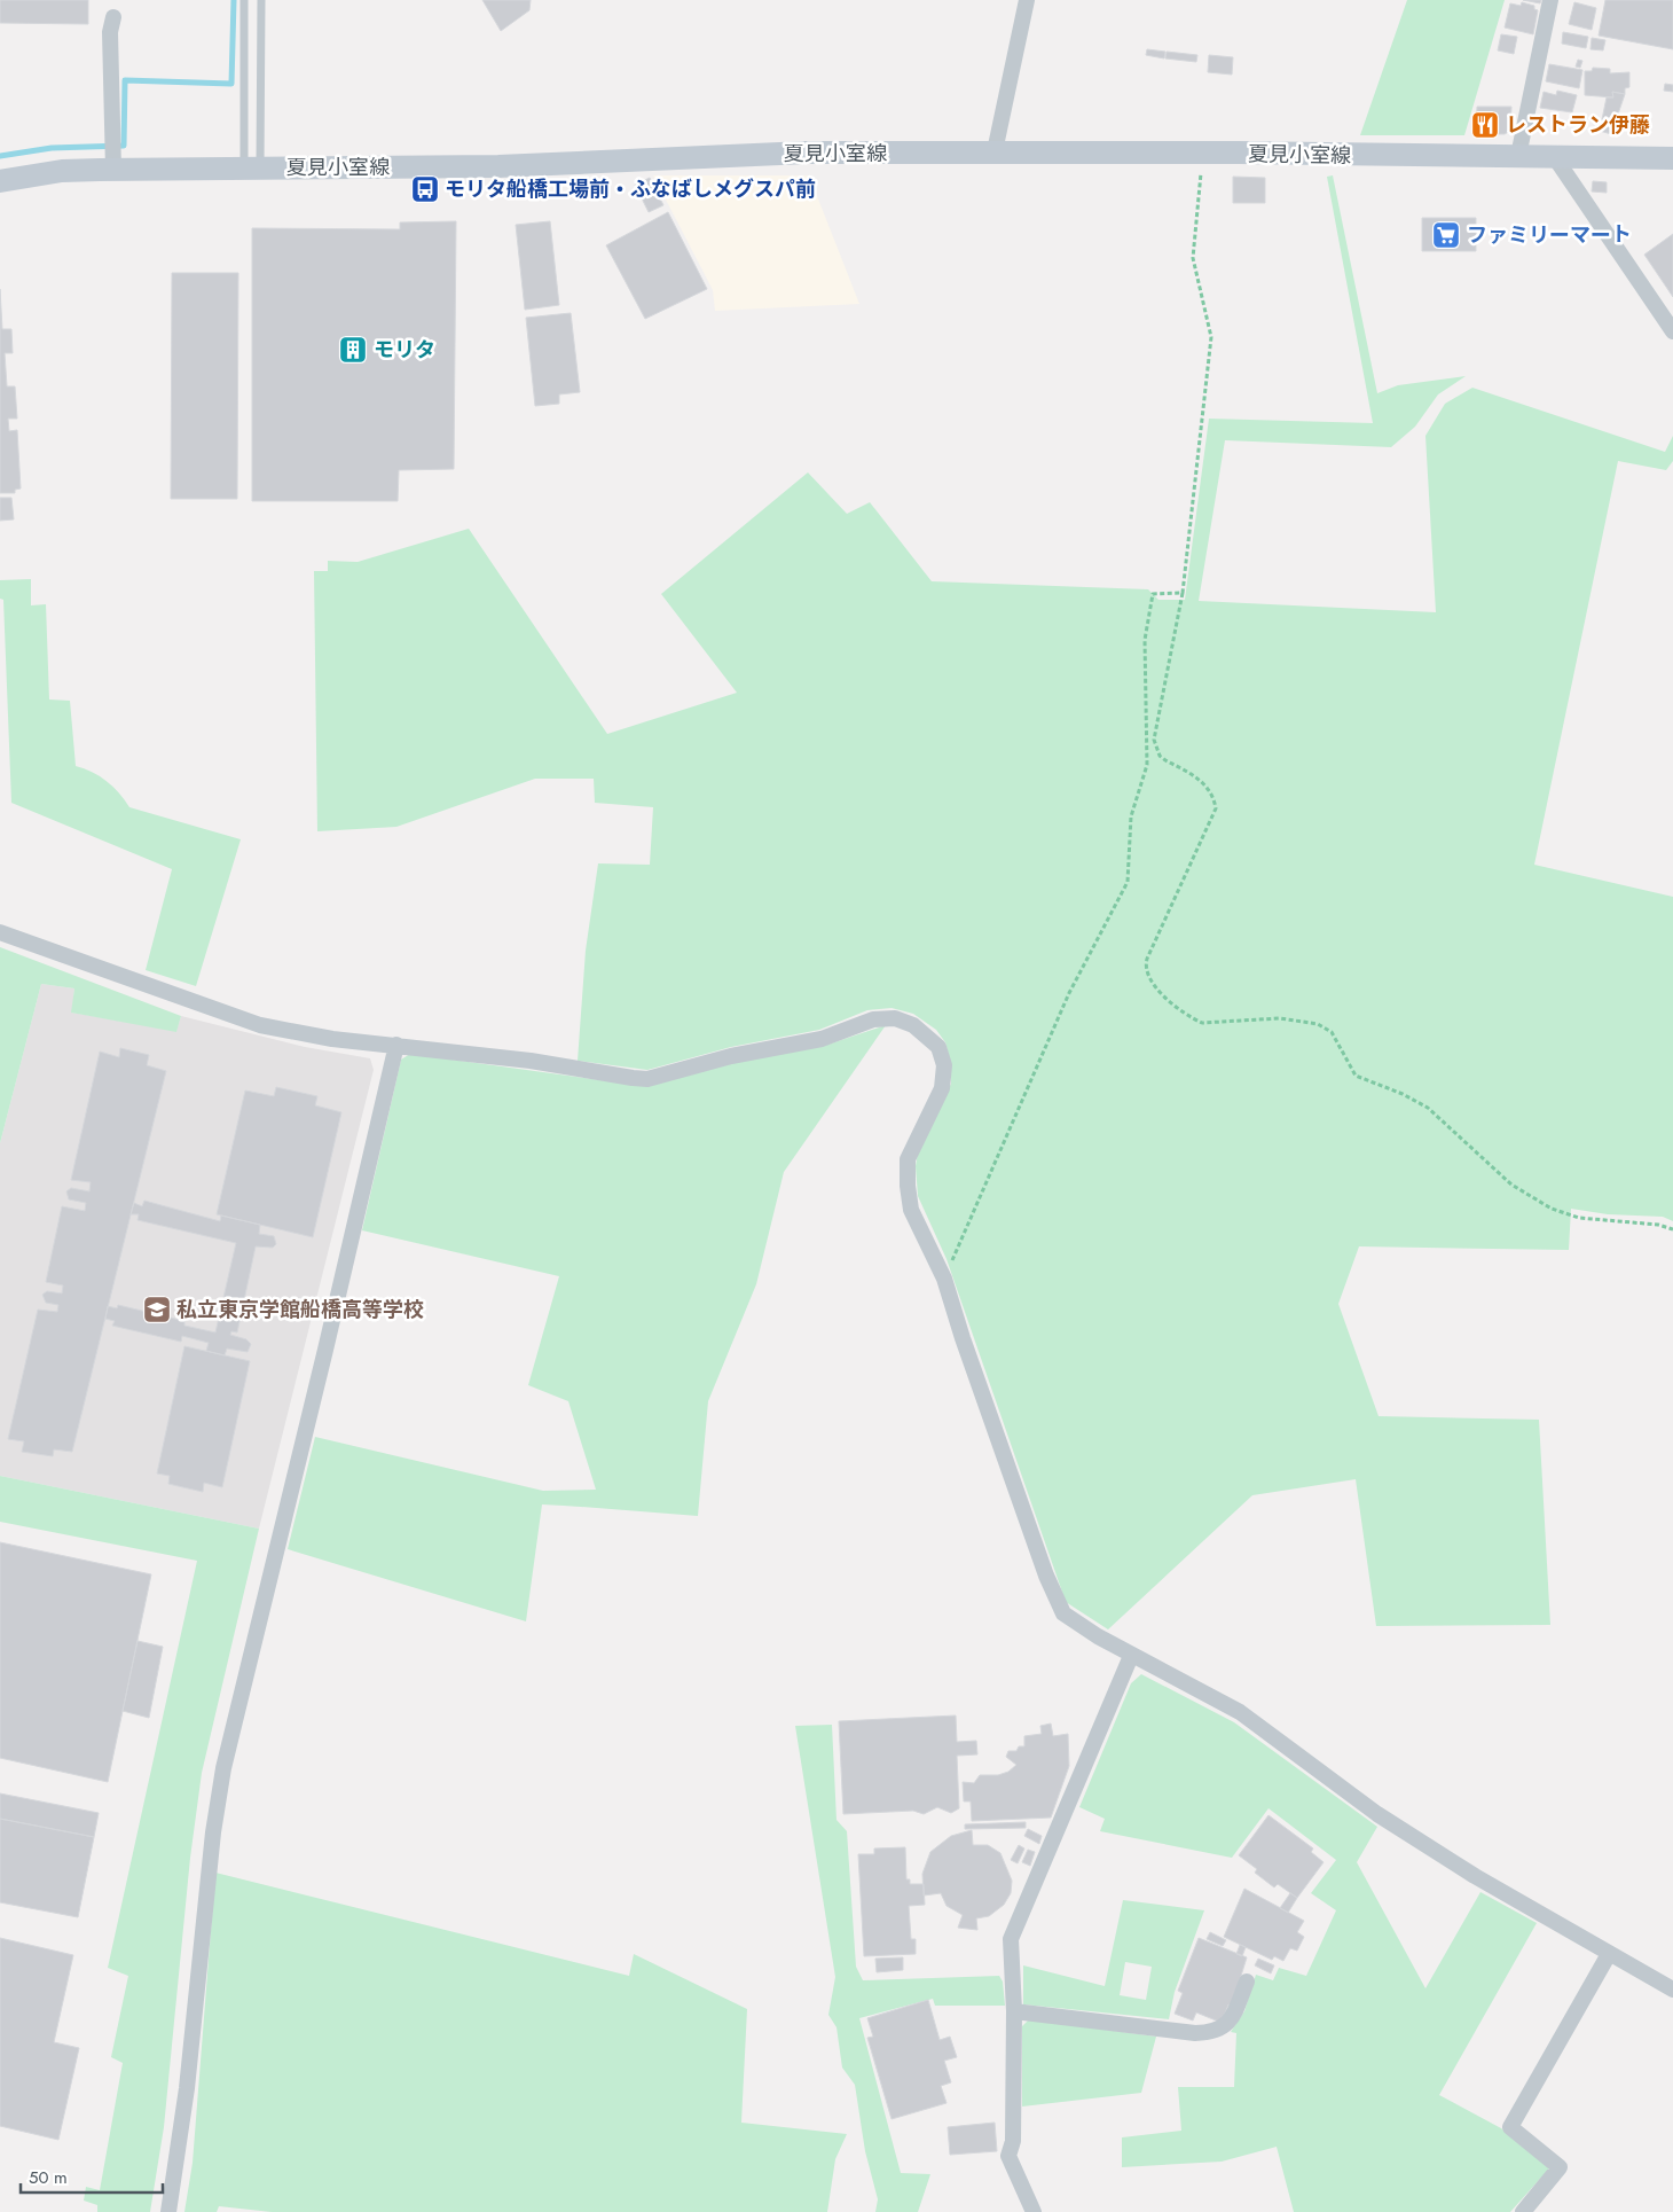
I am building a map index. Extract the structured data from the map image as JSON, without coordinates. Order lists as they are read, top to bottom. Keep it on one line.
{"streets":{"main road":["夏見小室線"]},"places":{"restaurant":["レストラン伊藤"],"bus stop":["モリタ船橋工場前・ふなばしメグスパ前"],"supermarket":["ファミリーマート"],"building":["モリタ"],"school or university":["私立東京学館船橋高等学校"]},"scale_bar":"50 m"}
